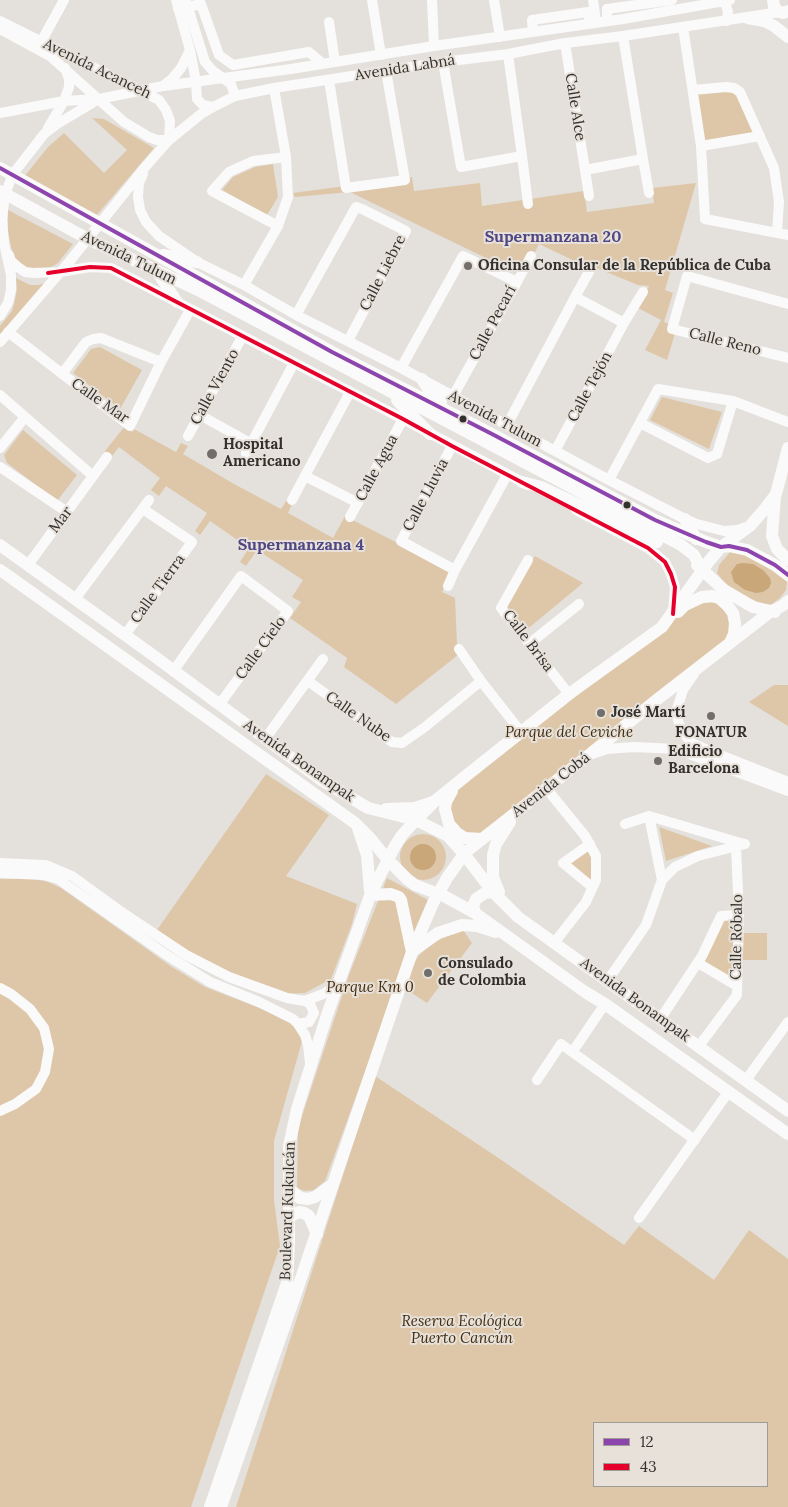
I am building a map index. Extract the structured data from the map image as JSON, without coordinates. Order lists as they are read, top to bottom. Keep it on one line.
{"streets":{"main road":["Avenida Tulum","Avenida Bonampak","Avenida Cobá","Boulevard Kukulcán"],"street":["Avenida Labná","Avenida Acanceh","Calle Alce","Calle Liebre","Calle Pecarí","Calle Reno","Calle Viento","Calle Tejón","Calle Mar","Calle Agua","Calle Lluvia","Mar","Calle Tierra","Calle Brisa","Calle Cielo","Calle Nube","Calle Róbalo"]},"crossings":[["Avenida Labná","Avenida Acanceh"],["Avenida Labná","Calle Alce"],["Avenida Labná","Avenida Tulum"],["Avenida Labná","Calle Mar"],["Avenida Tulum","Calle Liebre"],["Avenida Tulum","Calle Pecarí"],["Avenida Tulum","Calle Viento"],["Avenida Tulum","Calle Tejón"],["Avenida Tulum","Calle Mar"],["Avenida Tulum","Calle Agua"],["Avenida Tulum","Calle Lluvia"],["Mar","Avenida Bonampak"],["Calle Tierra","Avenida Bonampak"],["Calle Cielo","Avenida Bonampak"],["Avenida Bonampak","Avenida Cobá"],["Avenida Bonampak","Calle Róbalo"],["Avenida Bonampak","Boulevard Kukulcán"],["Avenida Cobá","Boulevard Kukulcán"]],"districts":["Supermanzana 20","Supermanzana 4"],"parks":["Parque del Ceviche","Parque Km 0","Reserva Ecológica Puerto Cancún"],"places":["Oficina Consular de la República de Cuba","Hospital Americano","José Martí","FONATUR","Edificio Barcelona","Consulado de Colombia"],"lines":["transit line 12","transit line 43"],"legend":["12","43"]}
